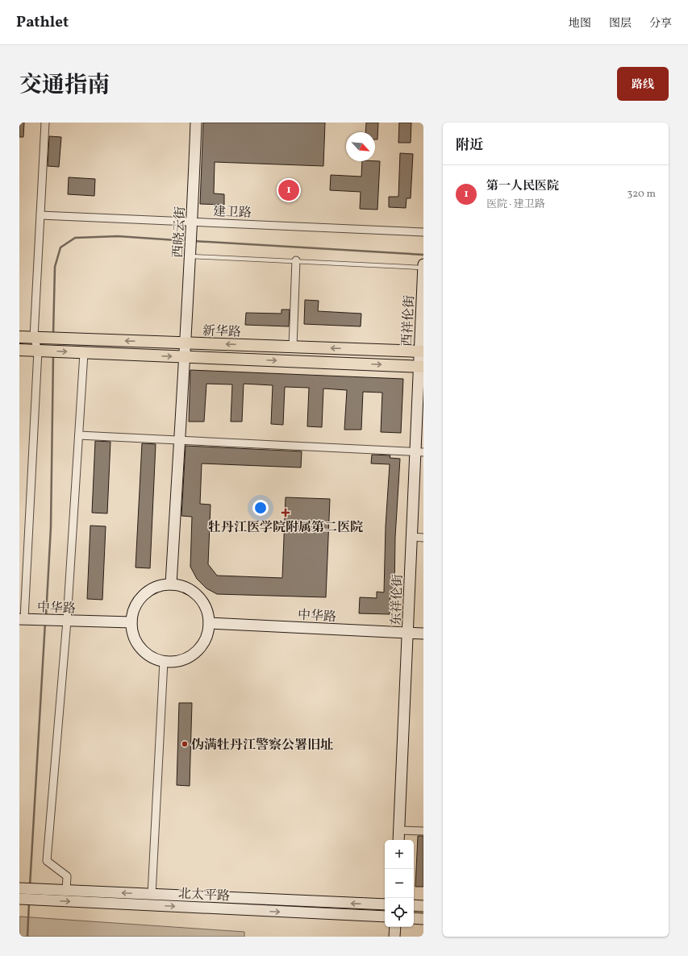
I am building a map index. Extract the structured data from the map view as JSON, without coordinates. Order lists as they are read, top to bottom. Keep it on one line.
{"streets":{"main road":["新华路"],"street":["建卫路","西晓云街","西祥伦街","东祥伦街","中华路","北太平路"]},"crossings":[["建卫路","西晓云街"],["西晓云街","新华路"],["西晓云街","中华路"],["西祥伦街","新华路"],["西祥伦街","东祥伦街"],["新华路","东祥伦街"],["东祥伦街","中华路"]],"places":{"health":["牡丹江医学院附属第二医院"],"other":["伪满牡丹江警察公署旧址"]},"north":"bottom right","page":{"header":"Pathlet","nav":["地图","图层","分享"],"title":"交通指南","buttons":"路线","heading":"附近","list":[{"mark":"1","name":"第一人民医院","note":"医院 · 建卫路","value":"320 m"}],"pins":"1","map_buttons":["+","−"]}}
